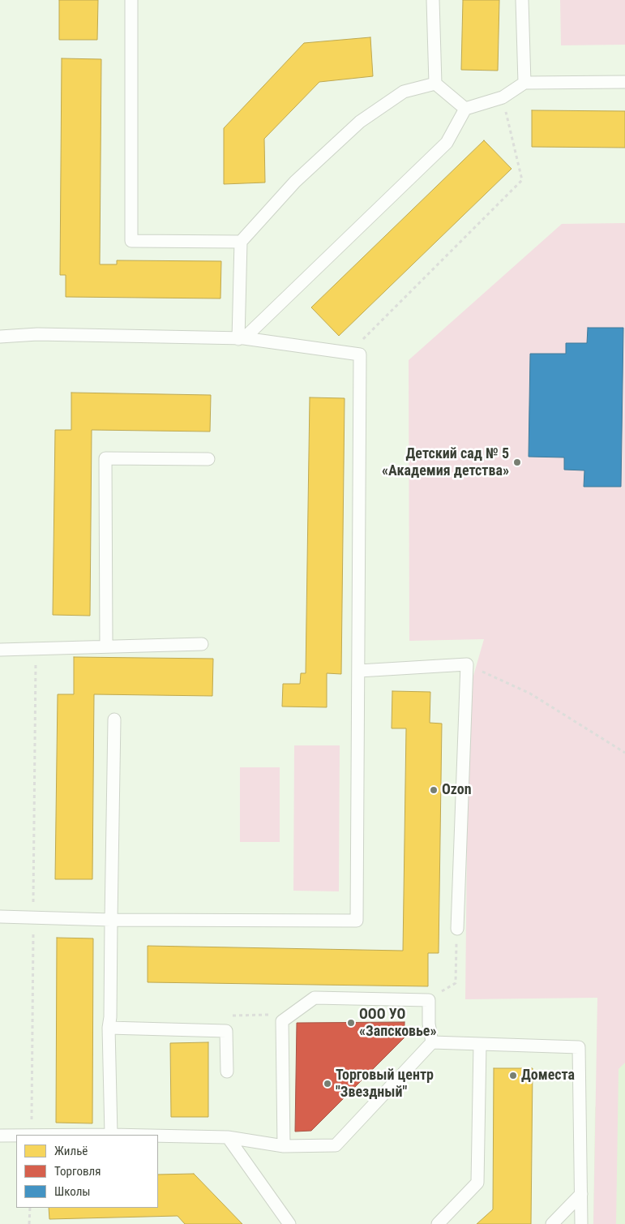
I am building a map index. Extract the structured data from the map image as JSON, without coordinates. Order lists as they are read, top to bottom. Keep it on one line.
{"places":["Детский сад № 5 «Академия детства»","Ozon","ООО УО «Запсковье»","Доместа","Торговый центр \"Звездный\""],"legend":["Жильё","Торговля","Школы"]}
